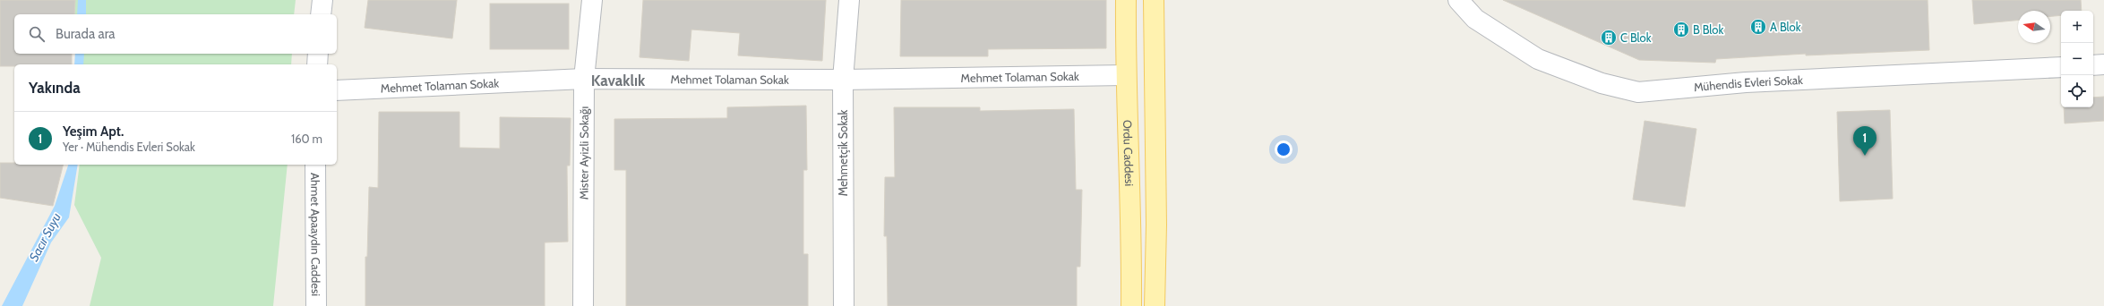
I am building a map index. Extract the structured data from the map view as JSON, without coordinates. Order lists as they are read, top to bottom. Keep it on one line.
{"streets":{"main road":["Ordu Caddesi"],"street":["Mehmet Tolaman Sokak","Mühendis Evleri Sokak","Mister Ayizli Sokağı","Mehmetçik Sokak","Ahmet Apaaydın Caddesi"]},"crossings":[["Mehmet Tolaman Sokak","Mister Ayizli Sokağı"],["Mehmet Tolaman Sokak","Mehmetçik Sokak"],["Mehmet Tolaman Sokak","Ordu Caddesi"]],"districts":["Kavaklık"],"water":["Sacır Suyu"],"places":{"building":["A Blok","B Blok","C Blok"]},"north":"left","page":{"map_buttons":["+","−"],"search":"Burada ara","heading":"Yakında","list":[{"mark":"1","name":"Yeşim Apt.","note":"Yer · Mühendis Evleri Sokak","value":"160 m"}],"pins":"1"}}
